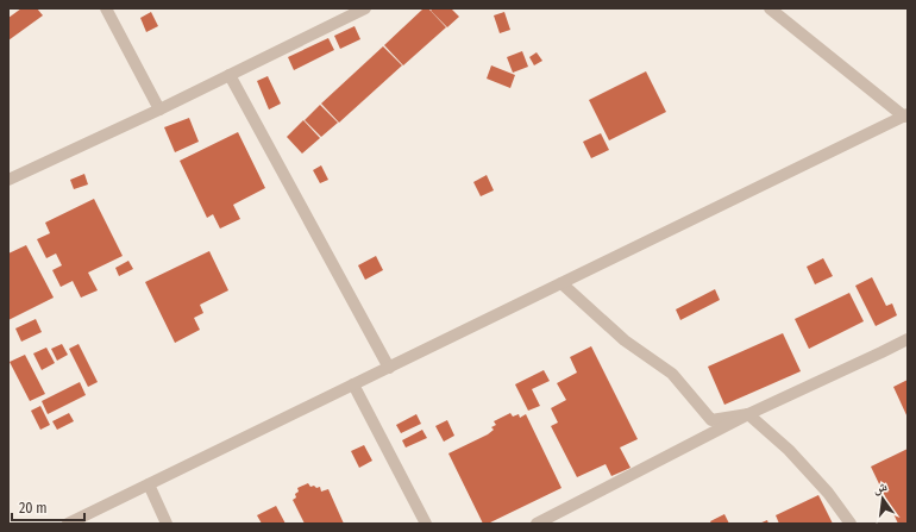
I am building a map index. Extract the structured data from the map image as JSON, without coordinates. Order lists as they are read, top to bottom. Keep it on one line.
{"scale_bar":"20 m","north":"top"}
